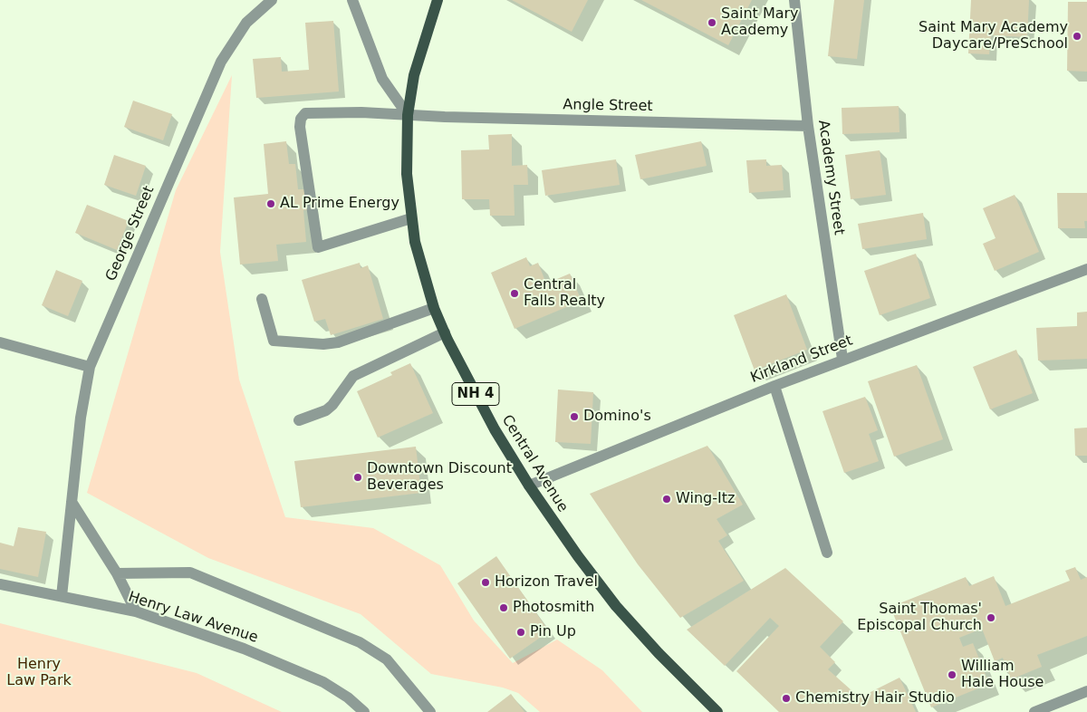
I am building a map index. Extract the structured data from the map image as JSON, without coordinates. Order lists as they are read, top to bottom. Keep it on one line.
{"streets":{"main road":["NH 4","Central Avenue"],"street":["Angle Street","Academy Street","George Street","Kirkland Street","Henry Law Avenue"]},"crossings":[["Angle Street","Academy Street"],["Angle Street","Central Avenue"],["Academy Street","Kirkland Street"],["George Street","Henry Law Avenue"],["Kirkland Street","Central Avenue"]],"parks":["Henry Law Park"],"places":["Saint Mary Academy","Saint Mary Academy Daycare/PreSchool","AL Prime Energy","Central Falls Realty","Domino's","Downtown Discount Beverages","Wing-Itz","Horizon Travel","Photosmith","Saint Thomas' Episcopal Church","Pin Up","William Hale House","Chemistry Hair Studio"]}
